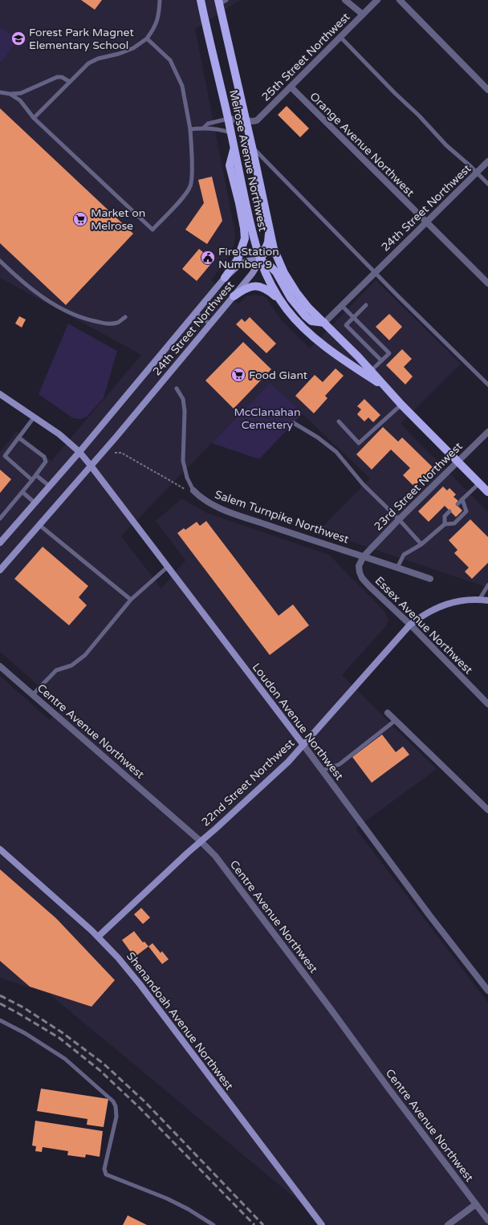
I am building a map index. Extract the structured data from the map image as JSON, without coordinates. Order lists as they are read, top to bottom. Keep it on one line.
{"streets":{"main road":["Melrose Avenue Northwest"],"street":["25th Street Northwest","Orange Avenue Northwest","24th Street Northwest","23rd Street Northwest","Salem Turnpike Northwest","Essex Avenue Northwest","Loudon Avenue Northwest","Centre Avenue Northwest","22nd Street Northwest","Shenandoah Avenue Northwest"]},"crossings":[["25th Street Northwest","Orange Avenue Northwest"],["25th Street Northwest","Melrose Avenue Northwest"],["Orange Avenue Northwest","24th Street Northwest"],["Melrose Avenue Northwest","24th Street Northwest"],["Melrose Avenue Northwest","23rd Street Northwest"],["24th Street Northwest","Loudon Avenue Northwest"],["23rd Street Northwest","Salem Turnpike Northwest"],["23rd Street Northwest","Essex Avenue Northwest"],["Salem Turnpike Northwest","Essex Avenue Northwest"],["Essex Avenue Northwest","22nd Street Northwest"],["Loudon Avenue Northwest","22nd Street Northwest"],["Centre Avenue Northwest","22nd Street Northwest"],["22nd Street Northwest","Shenandoah Avenue Northwest"]],"parks":["McClanahan Cemetery"],"places":{"school or university":["Forest Park Magnet Elementary School"],"supermarket":["Market on Melrose","Food Giant"],"public building":["Fire Station Number 9"]}}
